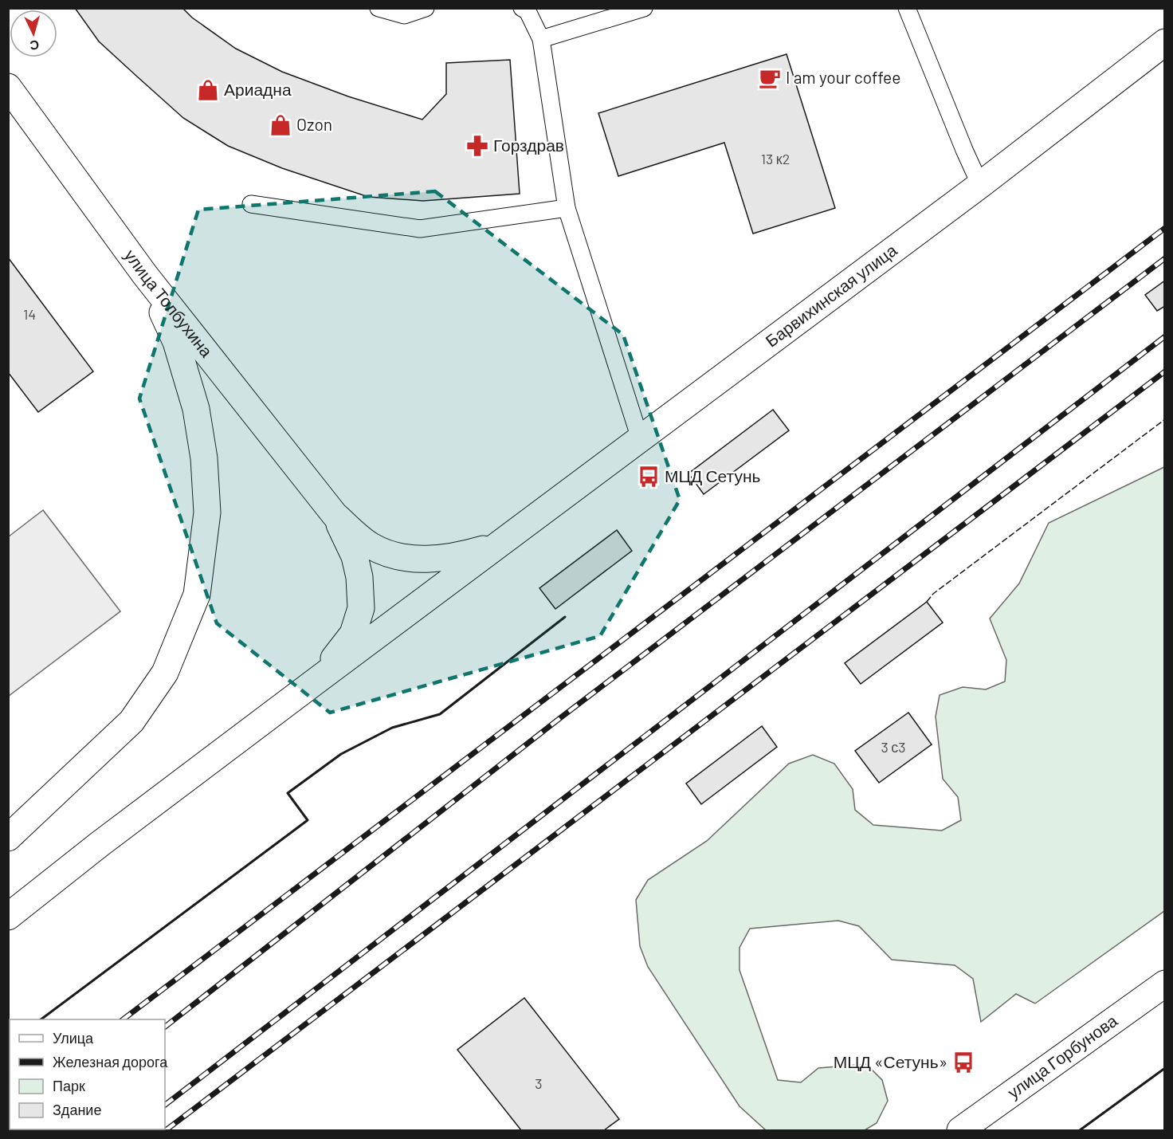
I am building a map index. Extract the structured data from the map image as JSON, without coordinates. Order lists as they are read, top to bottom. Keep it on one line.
{"streets":{"street":["Барвихинская улица","улица Толбухина","улица Горбунова"]},"crossings":[["Барвихинская улица","улица Толбухина"]],"places":{"cafe":["I am your coffee"],"shop":["Ариадна","Ozon"],"pharmacy":["Горздрав"],"bus stop":["МЦД Сетунь","МЦД «Сетунь»"]},"house_numbers":["13 к2","14","3 с3","3"],"legend":["Улица","Железная дорога","Парк","Здание"],"north":"bottom"}
